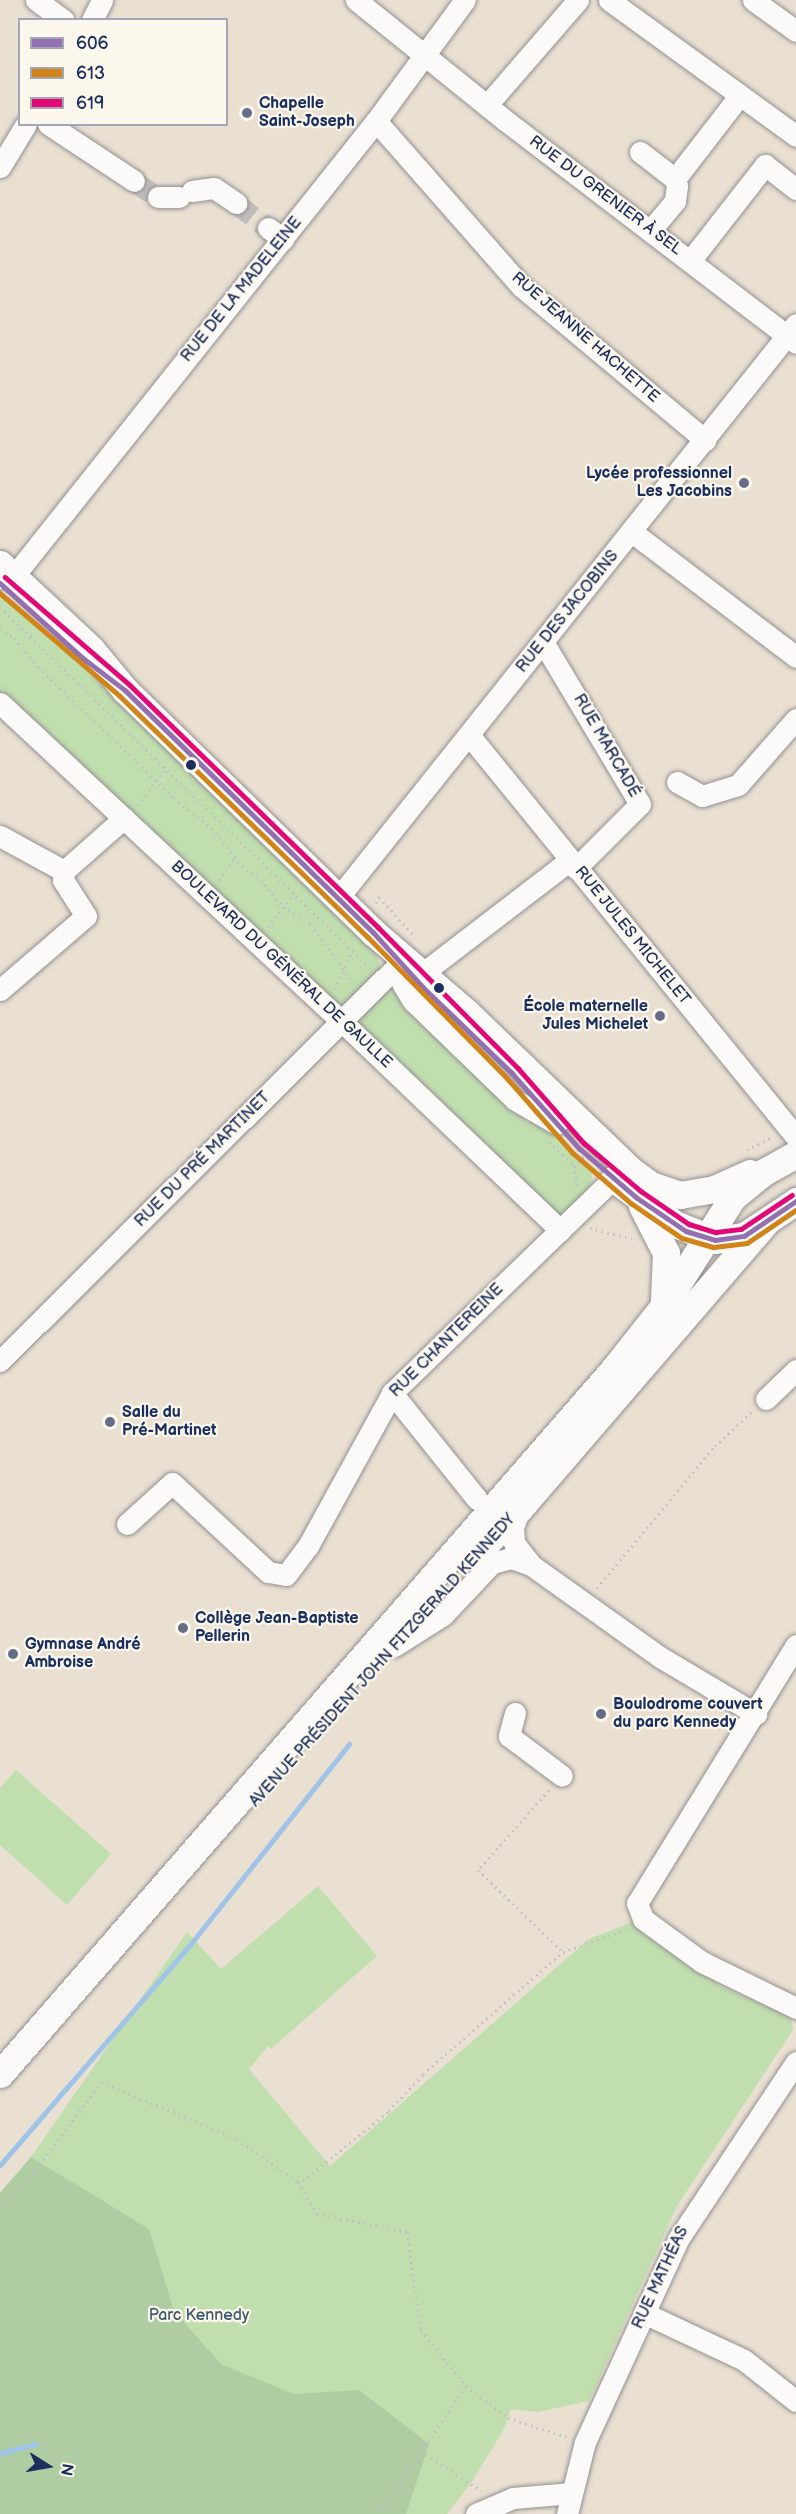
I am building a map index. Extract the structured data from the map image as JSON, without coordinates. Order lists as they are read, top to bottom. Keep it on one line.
{"streets":{"main road":["AVENUE PRÉSIDENT JOHN FITZGERALD KENNEDY"],"street":["RUE DU GRENIER À SEL","RUE DE LA MADELEINE","RUE JEANNE HACHETTE","RUE DES JACOBINS","RUE MARCADÉ","RUE JULES MICHELET","BOULEVARD DU GÉNÉRAL DE GAULLE","RUE DU PRÉ MARTINET","RUE CHANTEREINE","RUE MATHÉAS"]},"crossings":[["RUE DU GRENIER À SEL","RUE DE LA MADELEINE"],["RUE DU GRENIER À SEL","RUE DES JACOBINS"],["RUE DE LA MADELEINE","RUE JEANNE HACHETTE"],["RUE JEANNE HACHETTE","RUE DES JACOBINS"],["RUE DES JACOBINS","RUE MARCADÉ"],["RUE DES JACOBINS","RUE JULES MICHELET"],["RUE MARCADÉ","RUE JULES MICHELET"],["RUE MARCADÉ","RUE DU PRÉ MARTINET"],["BOULEVARD DU GÉNÉRAL DE GAULLE","RUE DU PRÉ MARTINET"],["BOULEVARD DU GÉNÉRAL DE GAULLE","RUE CHANTEREINE"]],"parks":["Parc Kennedy"],"places":["Chapelle Saint-Joseph","Lycée professionnel Les Jacobins","École maternelle Jules Michelet","Salle du Pré-Martinet","Collège Jean-Baptiste Pellerin","Gymnase André Ambroise","Boulodrome couvert du parc Kennedy"],"lines":["transit line 619","transit line 606","transit line 613"],"legend":["606","613","619"],"north":"right"}
